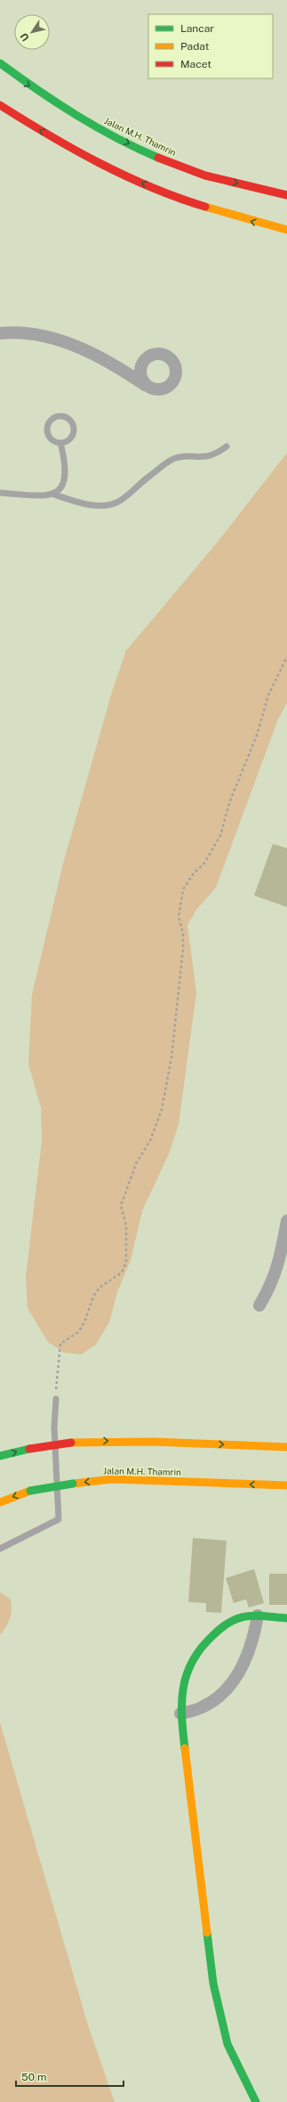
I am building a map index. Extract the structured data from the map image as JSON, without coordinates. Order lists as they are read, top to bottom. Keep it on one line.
{"streets":{"main road":["Jalan M.H. Thamrin"]},"legend":["Lancar","Padat","Macet"],"scale_bar":"50 m","north":"bottom left"}
